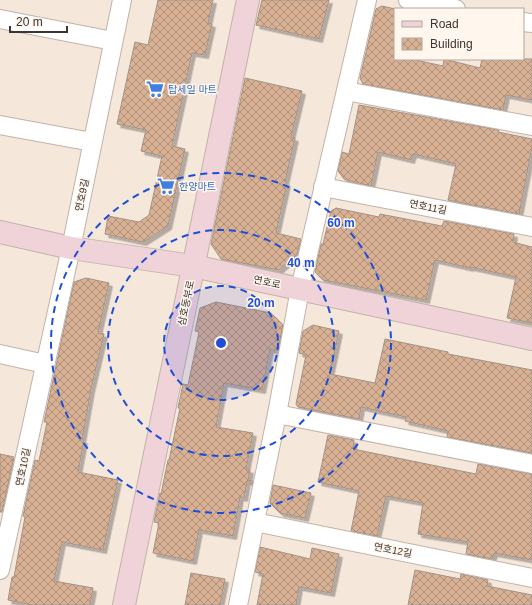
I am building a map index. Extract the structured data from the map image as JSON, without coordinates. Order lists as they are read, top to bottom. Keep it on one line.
{"streets":{"street":["연호9길","연호11길","연호로","삼호동부로","연호10길","연호12길"]},"crossings":[["연호9길","연호로"],["연호9길","연호10길"],["연호로","삼호동부로"],["연호로","연호10길"]],"places":{"supermarket":["탑세일 마트","한양마트"]},"legend":["Road","Building"],"scale_bar":"20 m","rings":["60 m","40 m","20 m"]}
